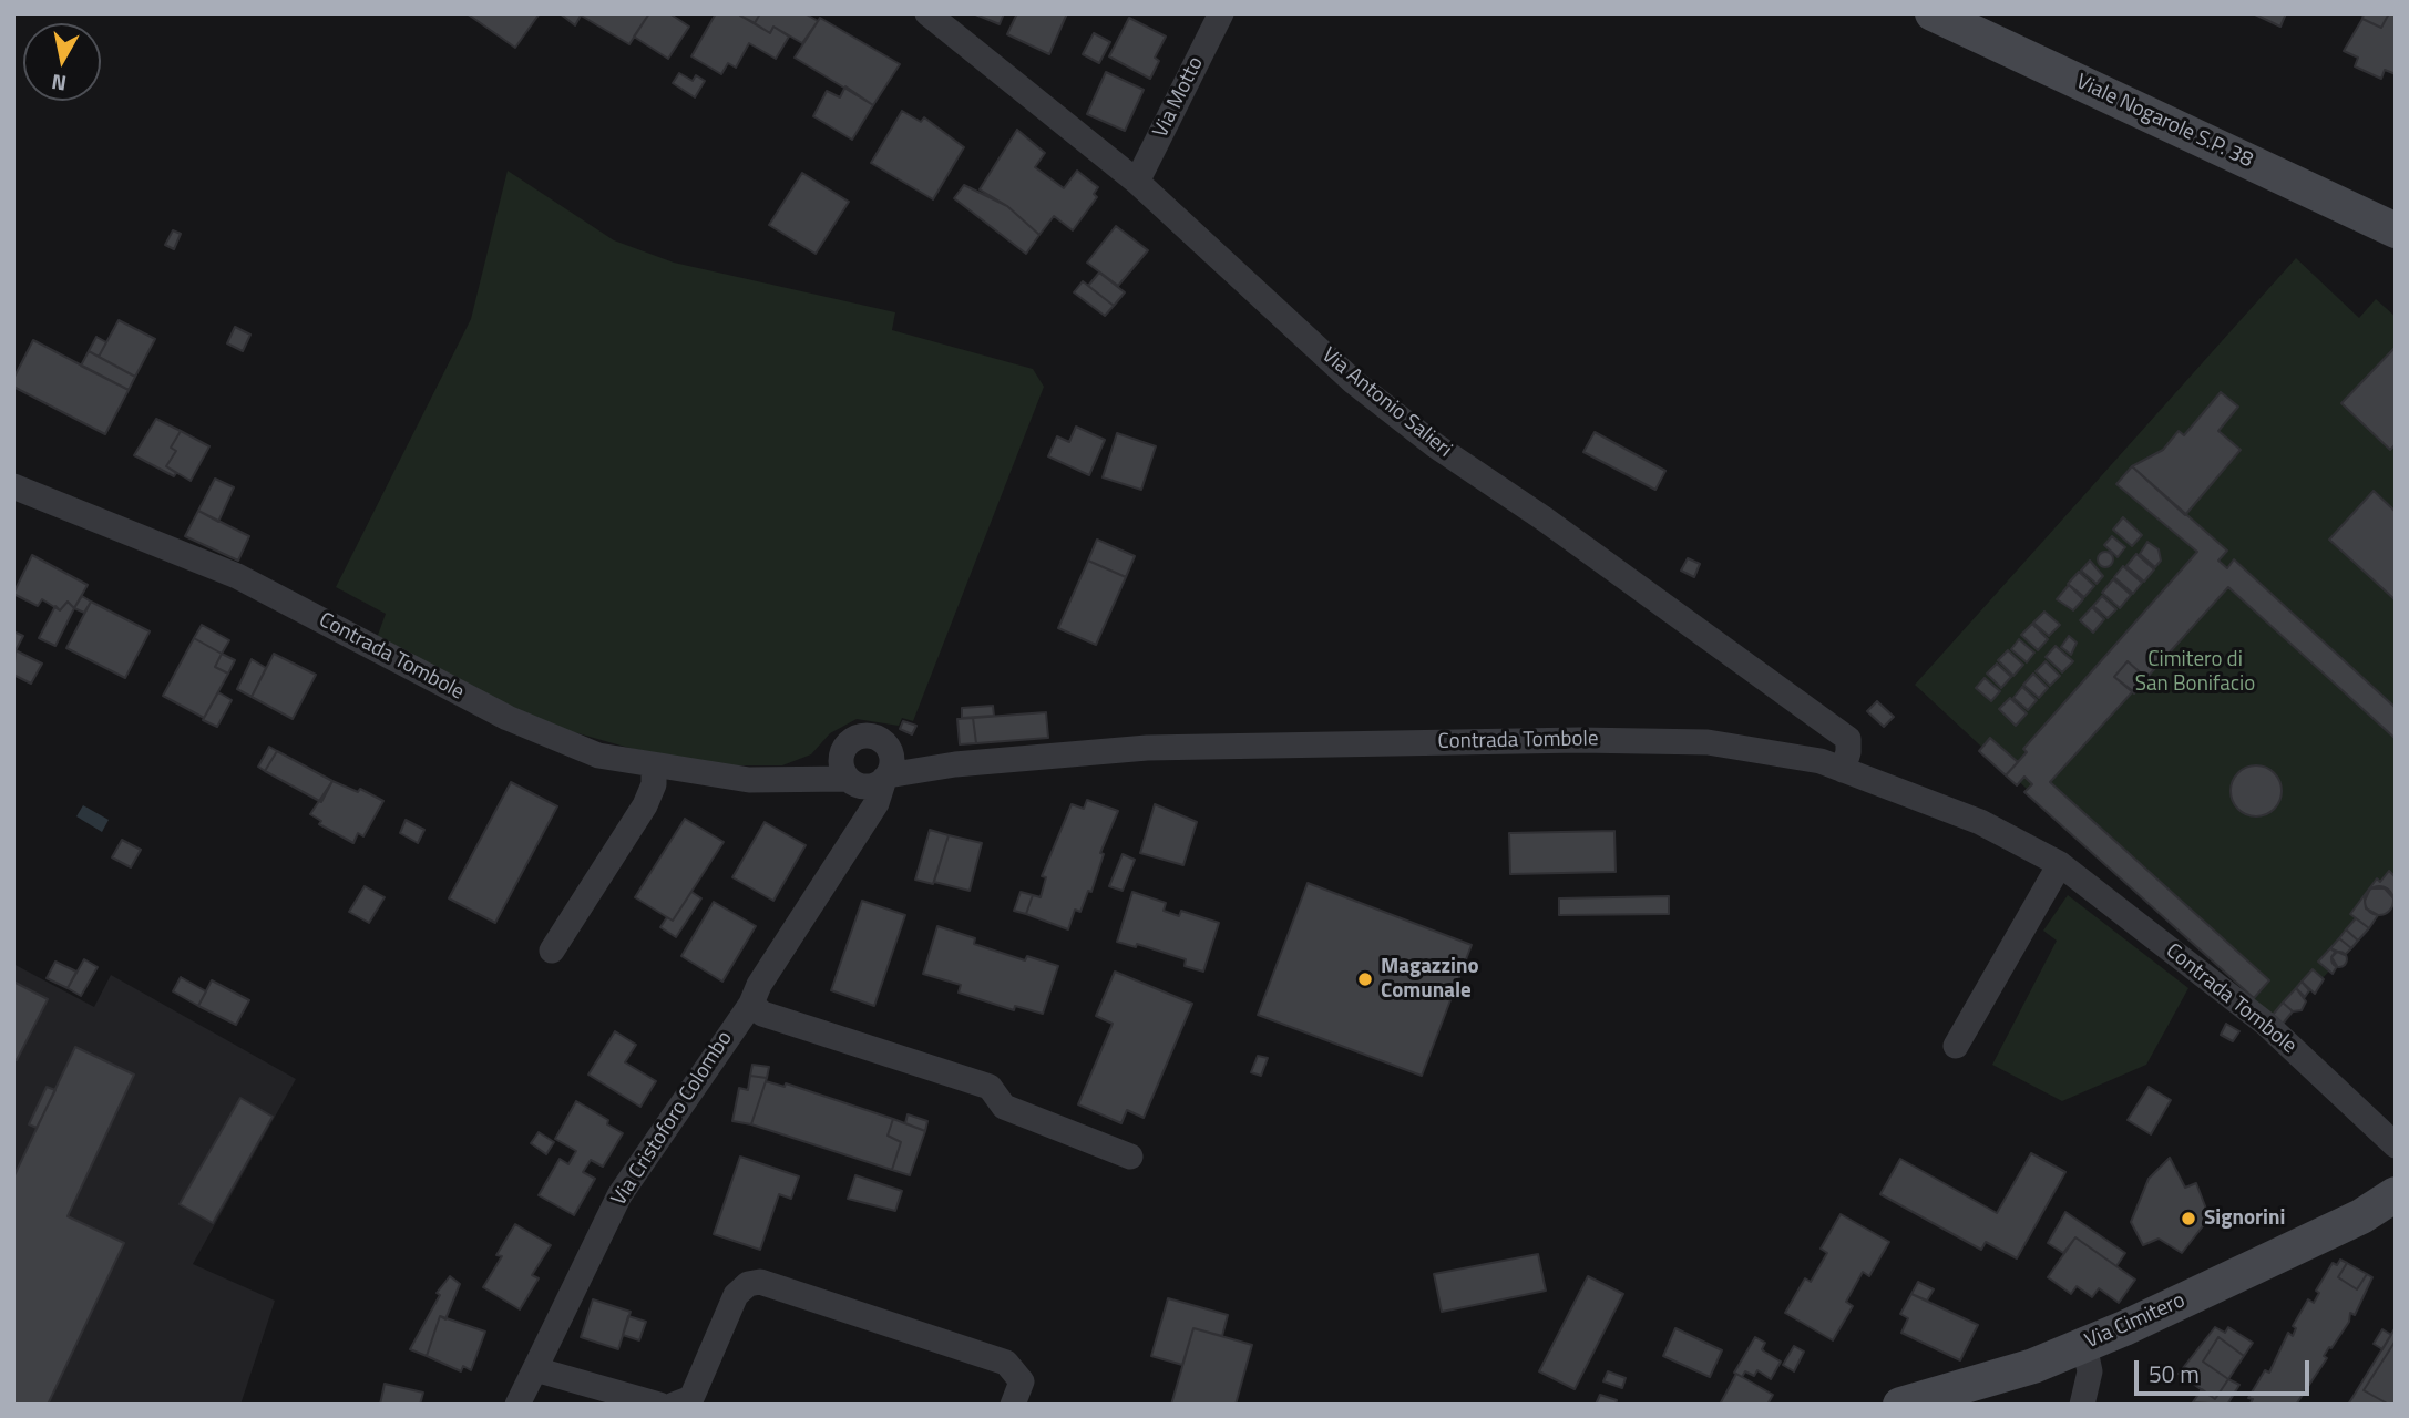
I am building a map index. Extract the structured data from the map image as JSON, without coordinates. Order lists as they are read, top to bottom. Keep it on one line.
{"streets":{"street":["Via Motto","Viale Nogarole S.P. 38","Via Antonio Salieri","Contrada Tombole","Via Cristoforo Colombo","Via Cimitero"]},"crossings":[["Via Motto","Via Antonio Salieri"],["Via Antonio Salieri","Contrada Tombole"],["Contrada Tombole","Via Cristoforo Colombo"]],"parks":["Cimitero di San Bonifacio"],"places":["Magazzino Comunale","Signorini"],"scale_bar":"50 m","north":"bottom"}
